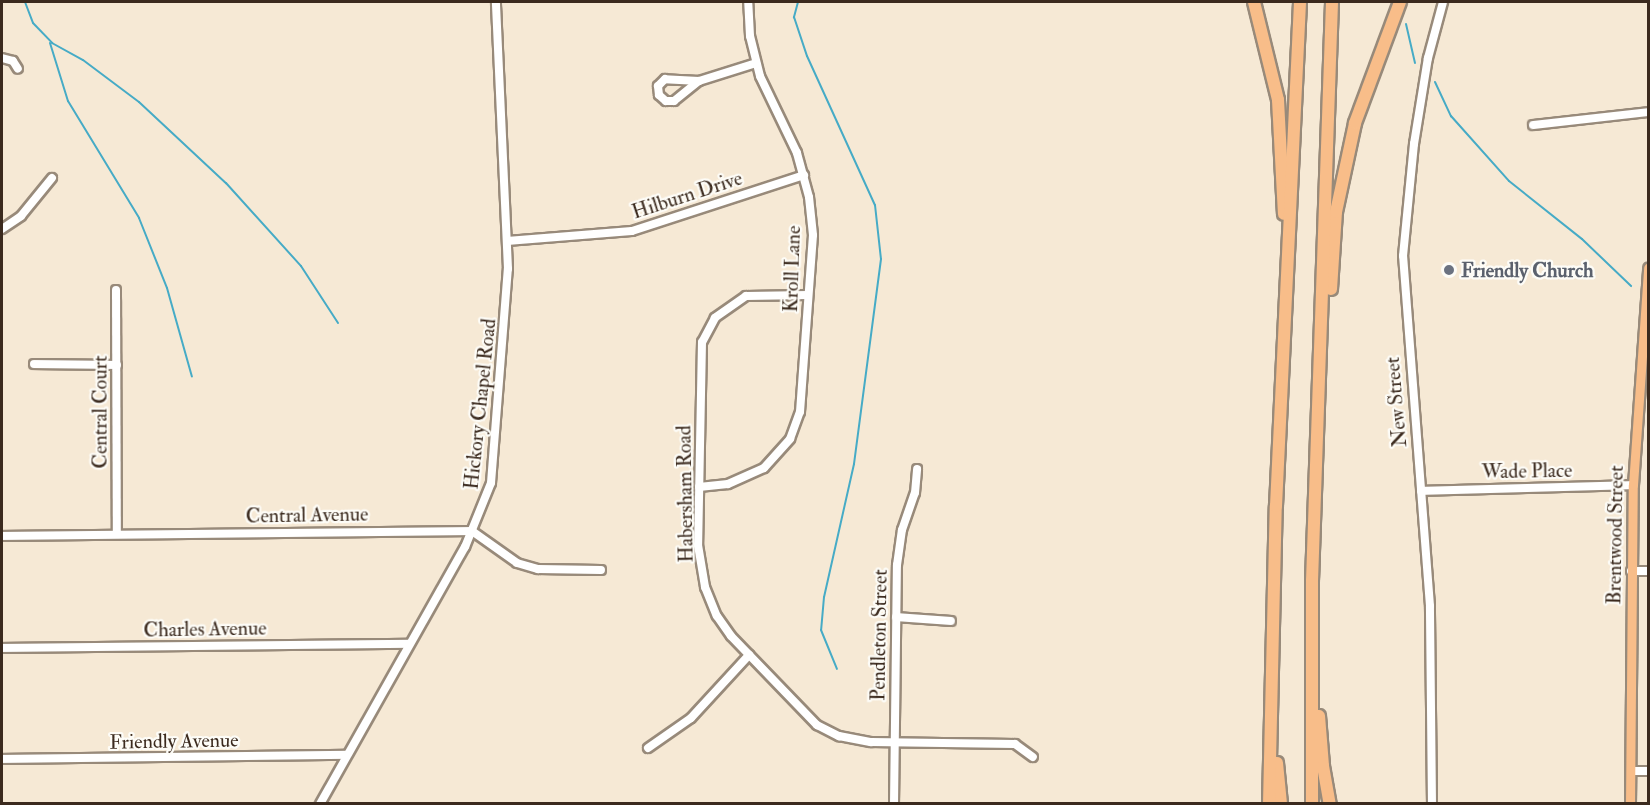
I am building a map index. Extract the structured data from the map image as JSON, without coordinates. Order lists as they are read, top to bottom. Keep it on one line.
{"streets":{"main road":["Brentwood Street"],"street":["Hilburn Drive","Kroll Lane","New Street","Hickory Chapel Road","Central Court","Wade Place","Habersham Road","Central Avenue","Charles Avenue","Pendleton Street","Friendly Avenue"]},"crossings":[["Hilburn Drive","Kroll Lane"],["Hilburn Drive","Hickory Chapel Road"],["Kroll Lane","Habersham Road"],["New Street","Wade Place"],["Hickory Chapel Road","Central Avenue"],["Hickory Chapel Road","Charles Avenue"],["Hickory Chapel Road","Friendly Avenue"],["Central Court","Central Avenue"],["Wade Place","Brentwood Street"],["Habersham Road","Pendleton Street"]],"places":["Friendly Church"]}
